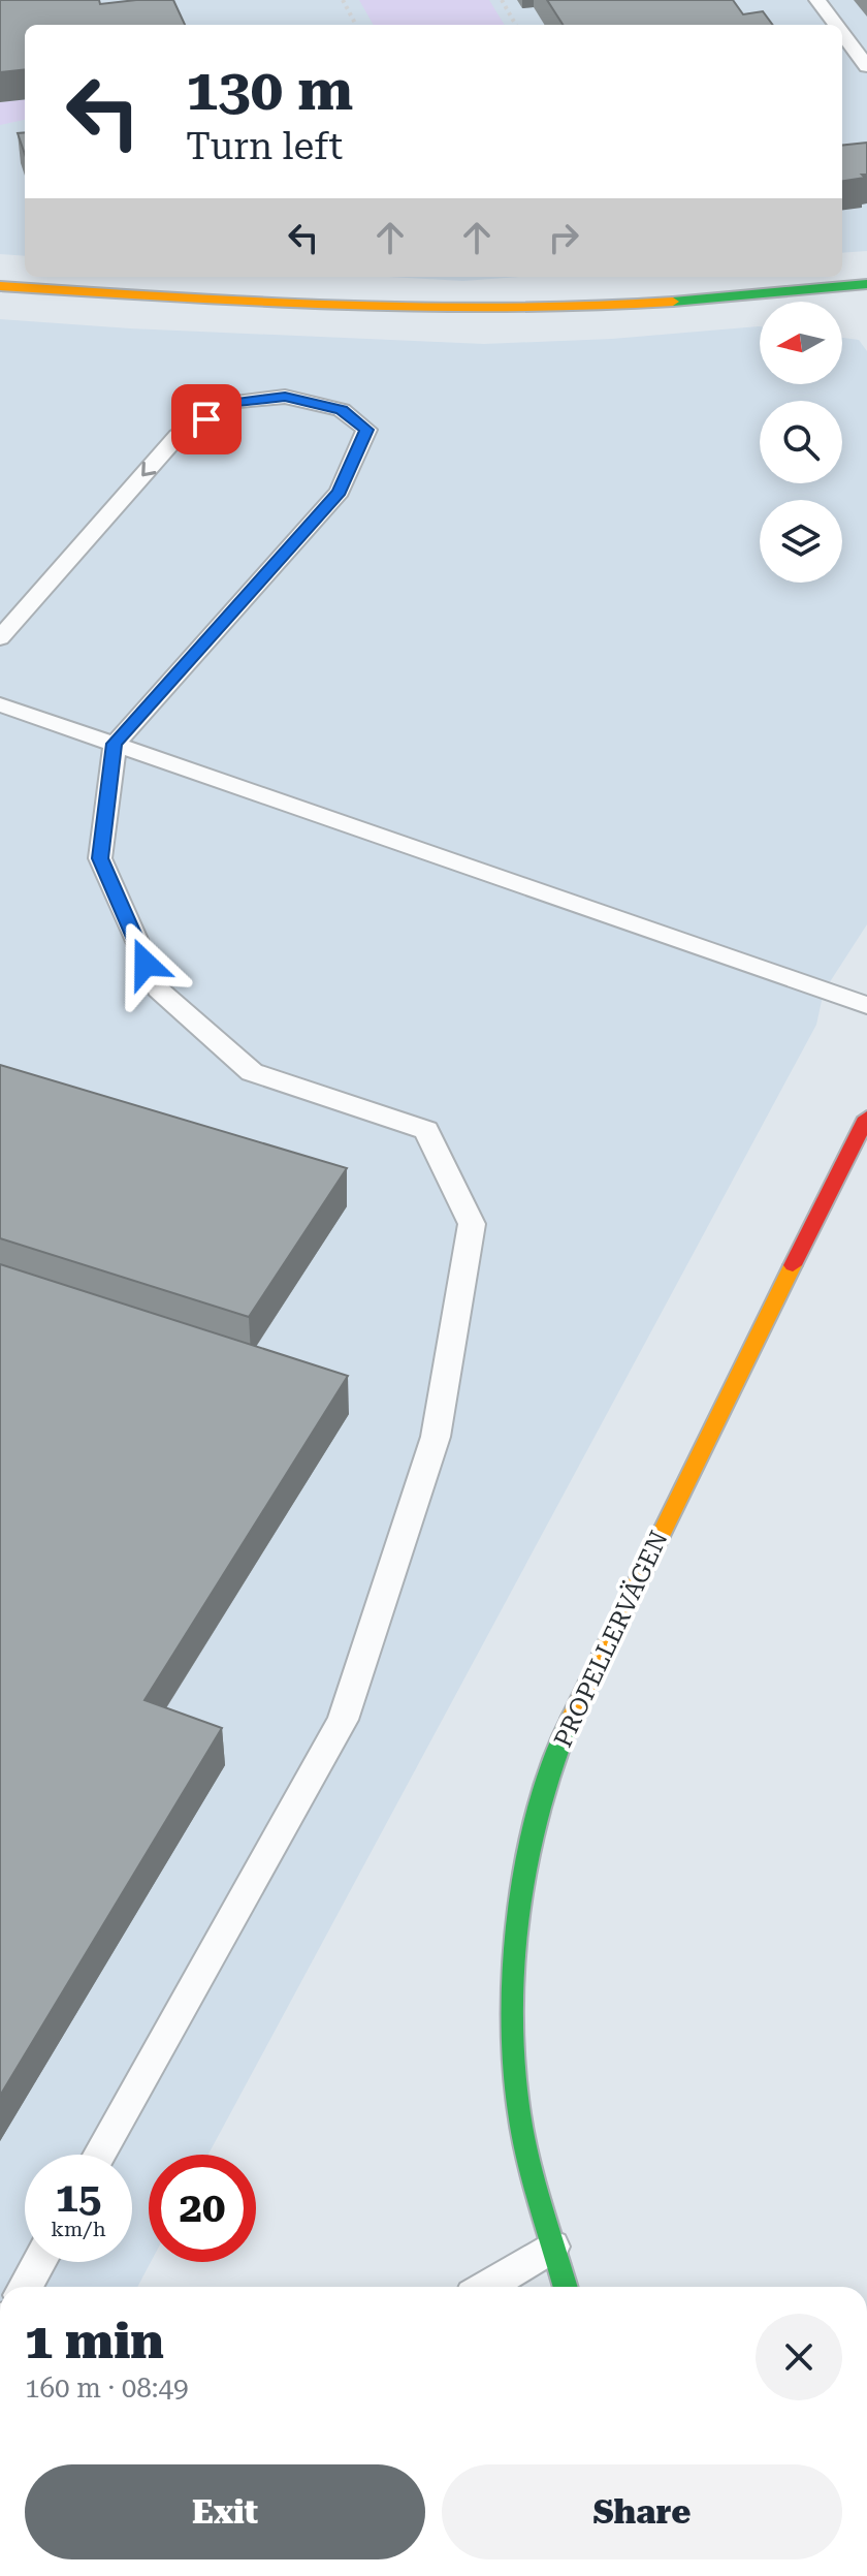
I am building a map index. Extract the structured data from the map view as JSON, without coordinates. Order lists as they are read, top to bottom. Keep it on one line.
{"streets":{"street":["PROPELLERVÄGEN"]},"north":"left","page":{"turn":["130 m","Turn left"],"speed":"15 km/h","limit":"20","heading":["1 min","160 m · 08:49"],"buttons":["Exit","Share"]}}
